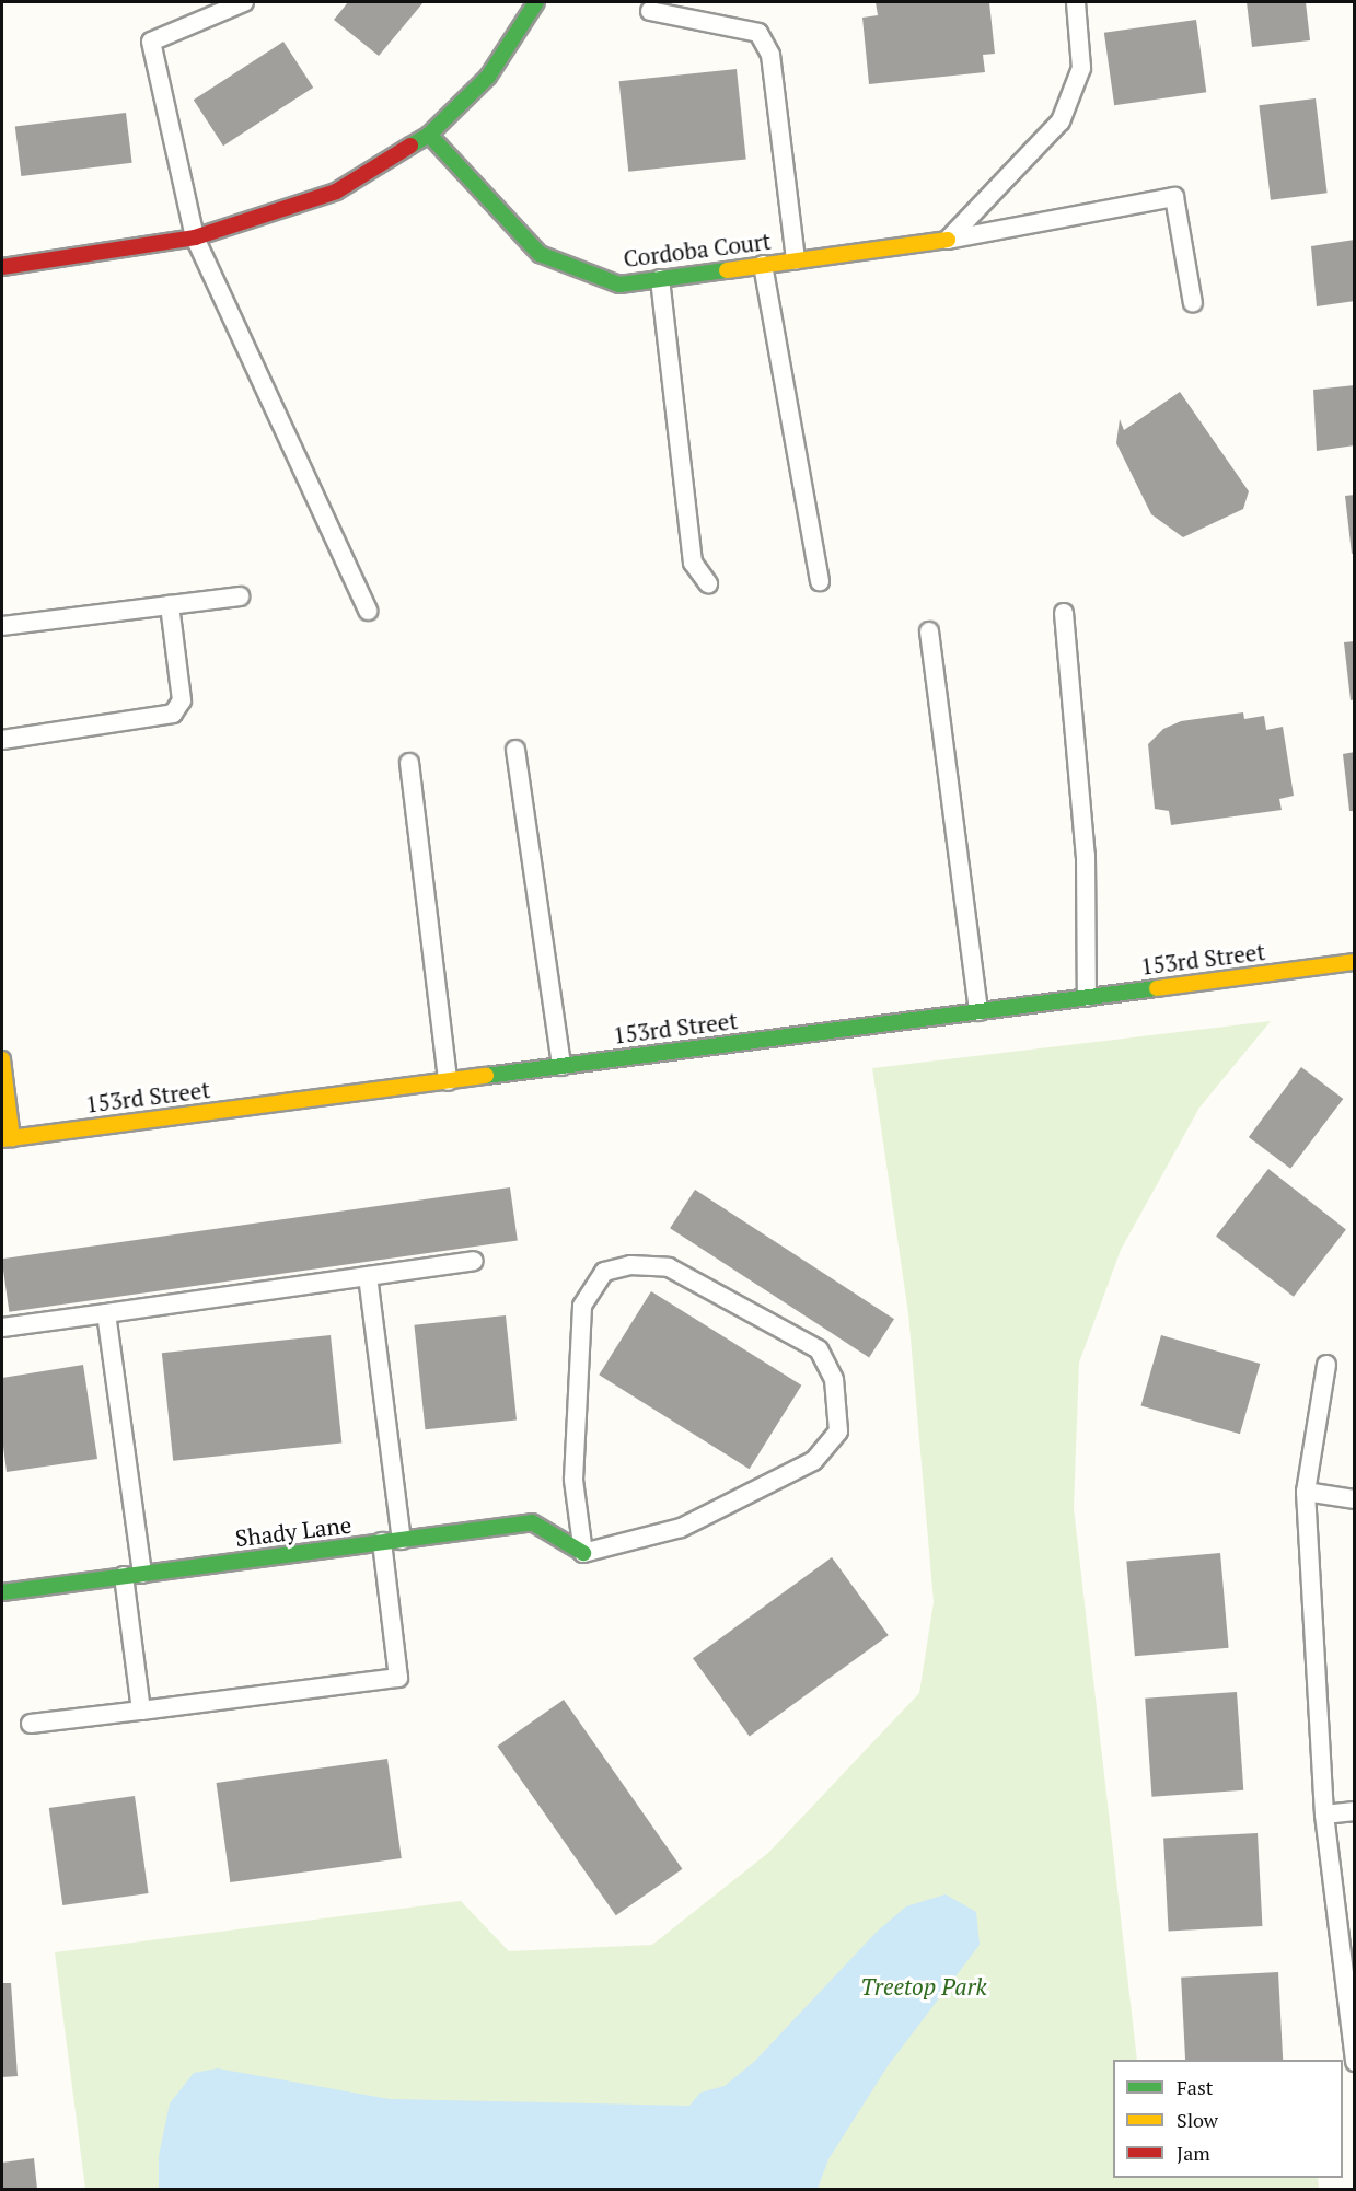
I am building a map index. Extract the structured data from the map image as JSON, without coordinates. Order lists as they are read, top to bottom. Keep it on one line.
{"streets":{"street":["Cordoba Court","153rd Street","Shady Lane"]},"parks":["Treetop Park"],"legend":["Fast","Slow","Jam"]}
